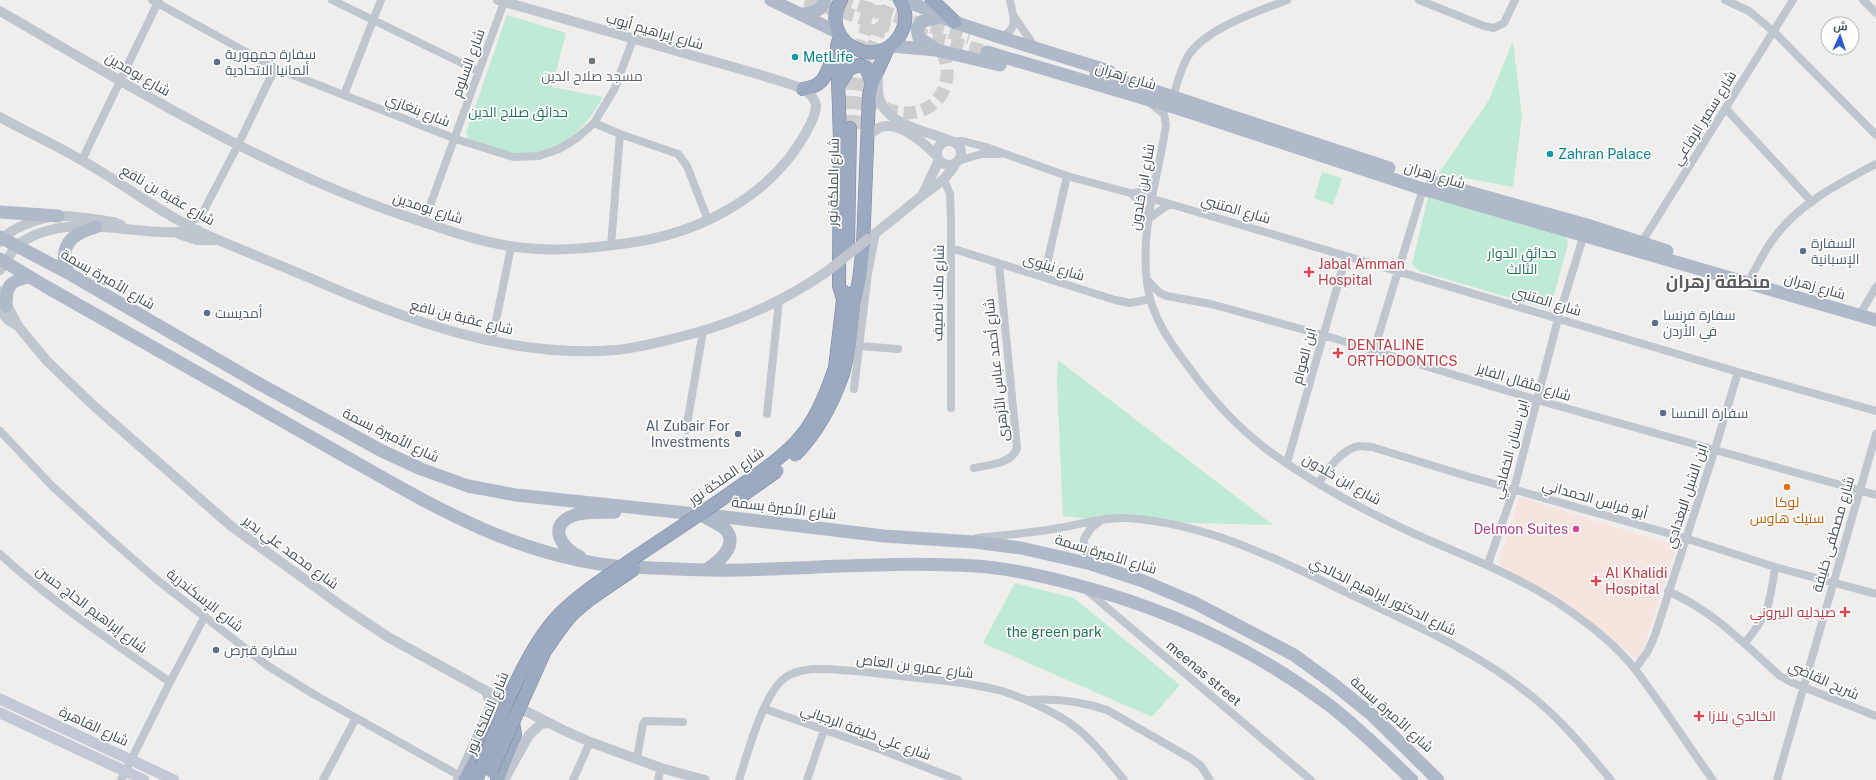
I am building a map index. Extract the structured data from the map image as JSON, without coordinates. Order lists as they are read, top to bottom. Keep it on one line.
{"streets":{"highway":["شارع الملكة نور"],"main road":["شارع زهران","شارع الأميرة بسمة","شارع القاهرة"],"street":["شارع إبراهيم أيوب","شارع السلوم","شارع بومدين","شارع بنغازي","شارع سمير الرفاعي","شارع ابن خلدون","شارع عقبة بن نافع","شارع المتنبي","شارع نينوى","شارع ملك ناصيف","ابن العوام","شارع أحمد عباس الأزهرى","شارع مثقال الفايز","ابن سنان الخفاجي","ابن الشبل البغدادي","أبو فراس الحمداني","شارع مصطفى خليفة","شارع محمد علي بدير","شارع الدكتور إبراهيم الخالدي","شارع الإسكندرية","شارع إبراهيم الحاج حسن","شارع عمرو بن العاص","meenas street","شريح القاضي","شارع علي خليفة الرجباني"]},"crossings":[["شارع إبراهيم أيوب","شارع السلوم"],["شارع إبراهيم أيوب","شارع بومدين"],["شارع إبراهيم أيوب","شارع بنغازي"],["شارع السلوم","شارع بومدين"],["شارع السلوم","شارع بنغازي"],["شارع زهران","شارع سمير الرفاعي"],["شارع زهران","شارع ابن خلدون"],["شارع زهران","ابن سنان الخفاجي"],["شارع الملكة نور","شارع محمد علي بدير"],["شارع الملكة نور","شارع الإسكندرية"],["شارع ابن خلدون","شارع المتنبي"],["شارع ابن خلدون","شارع نينوى"],["شارع ابن خلدون","ابن العوام"],["شارع ابن خلدون","شارع مثقال الفايز"],["شارع ابن خلدون","ابن سنان الخفاجي"],["شارع ابن خلدون","ابن الشبل البغدادي"],["شارع ابن خلدون","أبو فراس الحمداني"],["شارع عقبة بن نافع","شارع المتنبي"],["شارع عقبة بن نافع","شارع ملك ناصيف"],["شارع المتنبي","ابن العوام"],["شارع المتنبي","ابن سنان الخفاجي"],["شارع المتنبي","ابن الشبل البغدادي"],["شارع نينوى","شارع ملك ناصيف"],["شارع نينوى","شارع أحمد عباس الأزهرى"],["شارع الأميرة بسمة","شارع الدكتور إبراهيم الخالدي"],["ابن العوام","شارع مثقال الفايز"],["شارع مثقال الفايز","ابن سنان الخفاجي"],["شارع مثقال الفايز","ابن الشبل البغدادي"],["شارع مثقال الفايز","شارع مصطفى خليفة"],["ابن سنان الخفاجي","أبو فراس الحمداني"],["ابن الشبل البغدادي","أبو فراس الحمداني"],["ابن الشبل البغدادي","شريح القاضي"],["أبو فراس الحمداني","شارع مصطفى خليفة"],["شارع مصطفى خليفة","شريح القاضي"],["شارع عمرو بن العاص","شارع علي خليفة الرجباني"]],"districts":["منطقة زهران"],"parks":["حدائق صلاح الدين","حدائق الدوار الثالث","the green park"],"places":{"other":["MetLife","مسجد صلاح الدين","سفارة جمهورية ألمانيا الاتحادية","Zahran Palace","السفارة الإسبانية","أمديست","سفارة فرنسا في الأردن","سفارة النمسا","Al Zubair For Investments","لوكا ستيك هاوس","Delmon Suites","سفارة قبرص"],"health":["Jabal Amman Hospital","DENTALINE ORTHODONTICS","Al Khalidi Hospital","صيدليه البيروني","الخالدي بلازا"]},"north":"top"}
